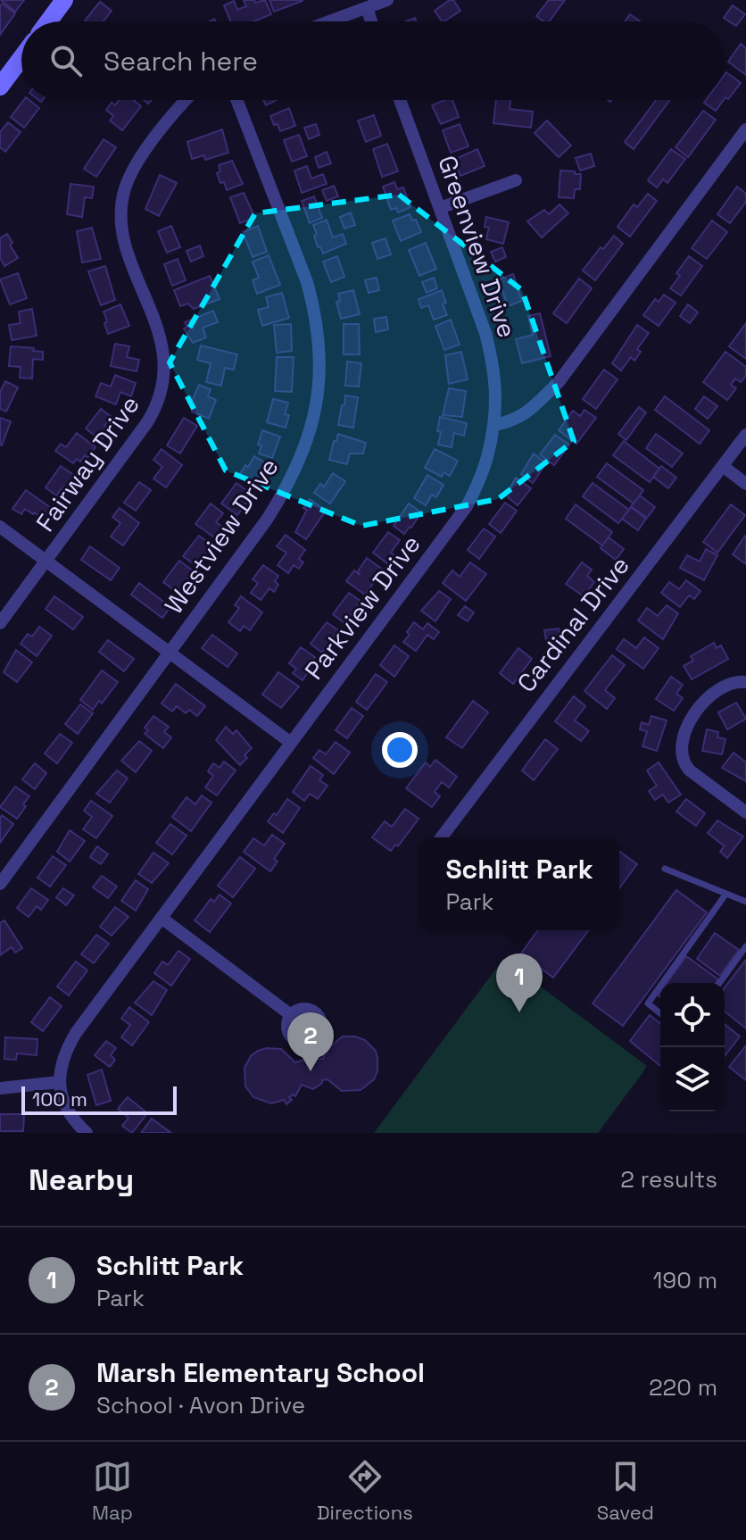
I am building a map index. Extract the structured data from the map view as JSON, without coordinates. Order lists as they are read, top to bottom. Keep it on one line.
{"streets":{"street":["Greenview Drive","Fairway Drive","Westview Drive","Parkview Drive","Cardinal Drive"]},"crossings":[["Greenview Drive","Parkview Drive"]],"scale_bar":"100 m","page":{"search":"Search here","popup":["Schlitt Park","Park"],"pins":["1","2"],"scale":"100 m","heading":["Nearby","2 results"],"list":[{"mark":"1","name":"Schlitt Park","note":"Park","value":"190 m"},{"mark":"2","name":"Marsh Elementary School","note":"School · Avon Drive","value":"220 m"}],"nav":["Map","Directions","Saved"]}}
